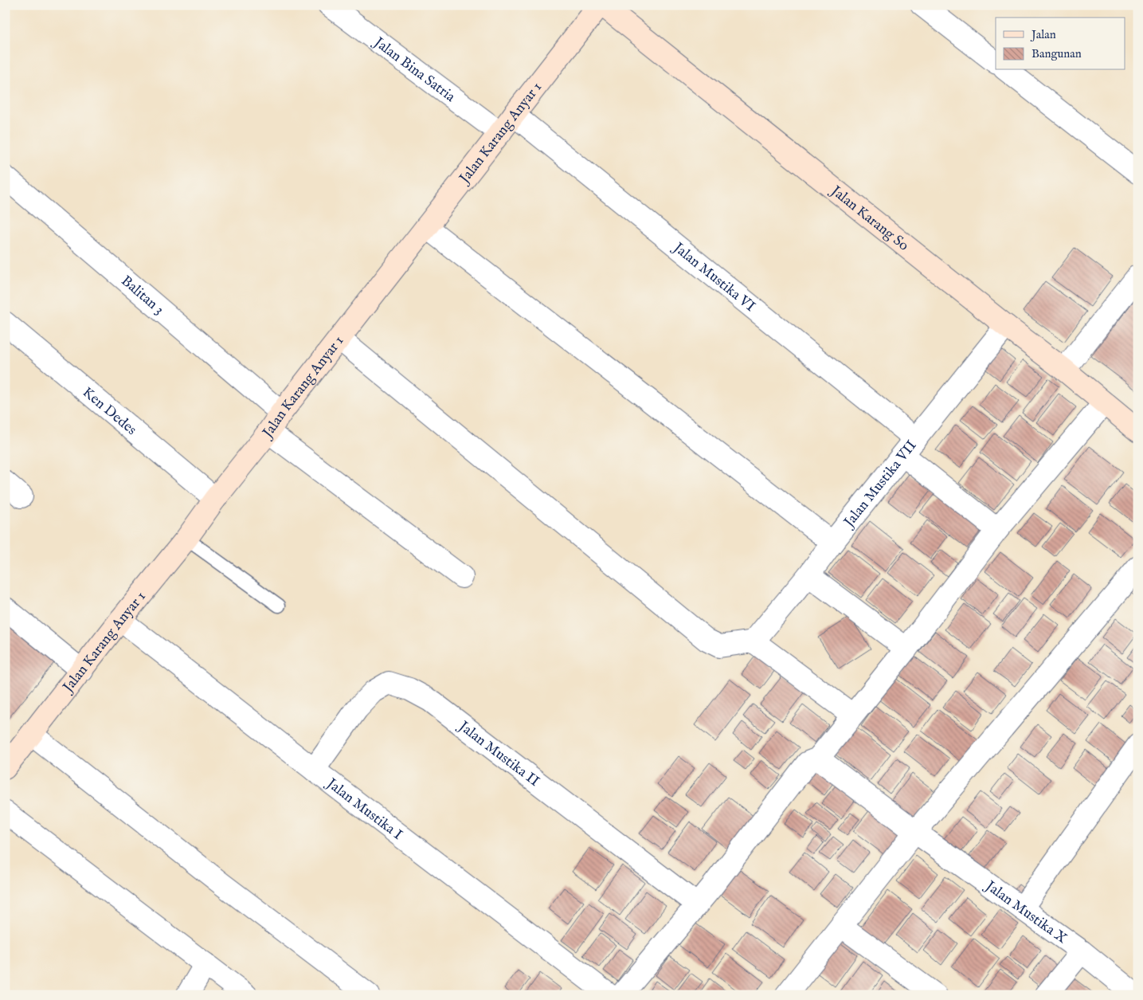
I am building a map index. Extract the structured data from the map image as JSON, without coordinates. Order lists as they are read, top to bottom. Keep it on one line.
{"streets":{"main road":["Jalan Karang Anyar 1","Jalan Karang So"],"street":["Jalan Bina Satria","Jalan Mustika VI","Balitan 3","Ken Dedes","Jalan Mustika VII","Jalan Mustika II","Jalan Mustika I","Jalan Mustika X"]},"crossings":[["Jalan Bina Satria","Jalan Karang Anyar 1"],["Jalan Karang Anyar 1","Jalan Karang So"],["Jalan Karang Anyar 1","Jalan Mustika VI"],["Jalan Karang Anyar 1","Balitan 3"],["Jalan Karang Anyar 1","Ken Dedes"],["Jalan Karang Anyar 1","Jalan Mustika I"],["Jalan Karang So","Jalan Mustika VII"],["Jalan Mustika VI","Jalan Mustika VII"],["Jalan Mustika II","Jalan Mustika I"]],"legend":["Jalan","Bangunan"]}
